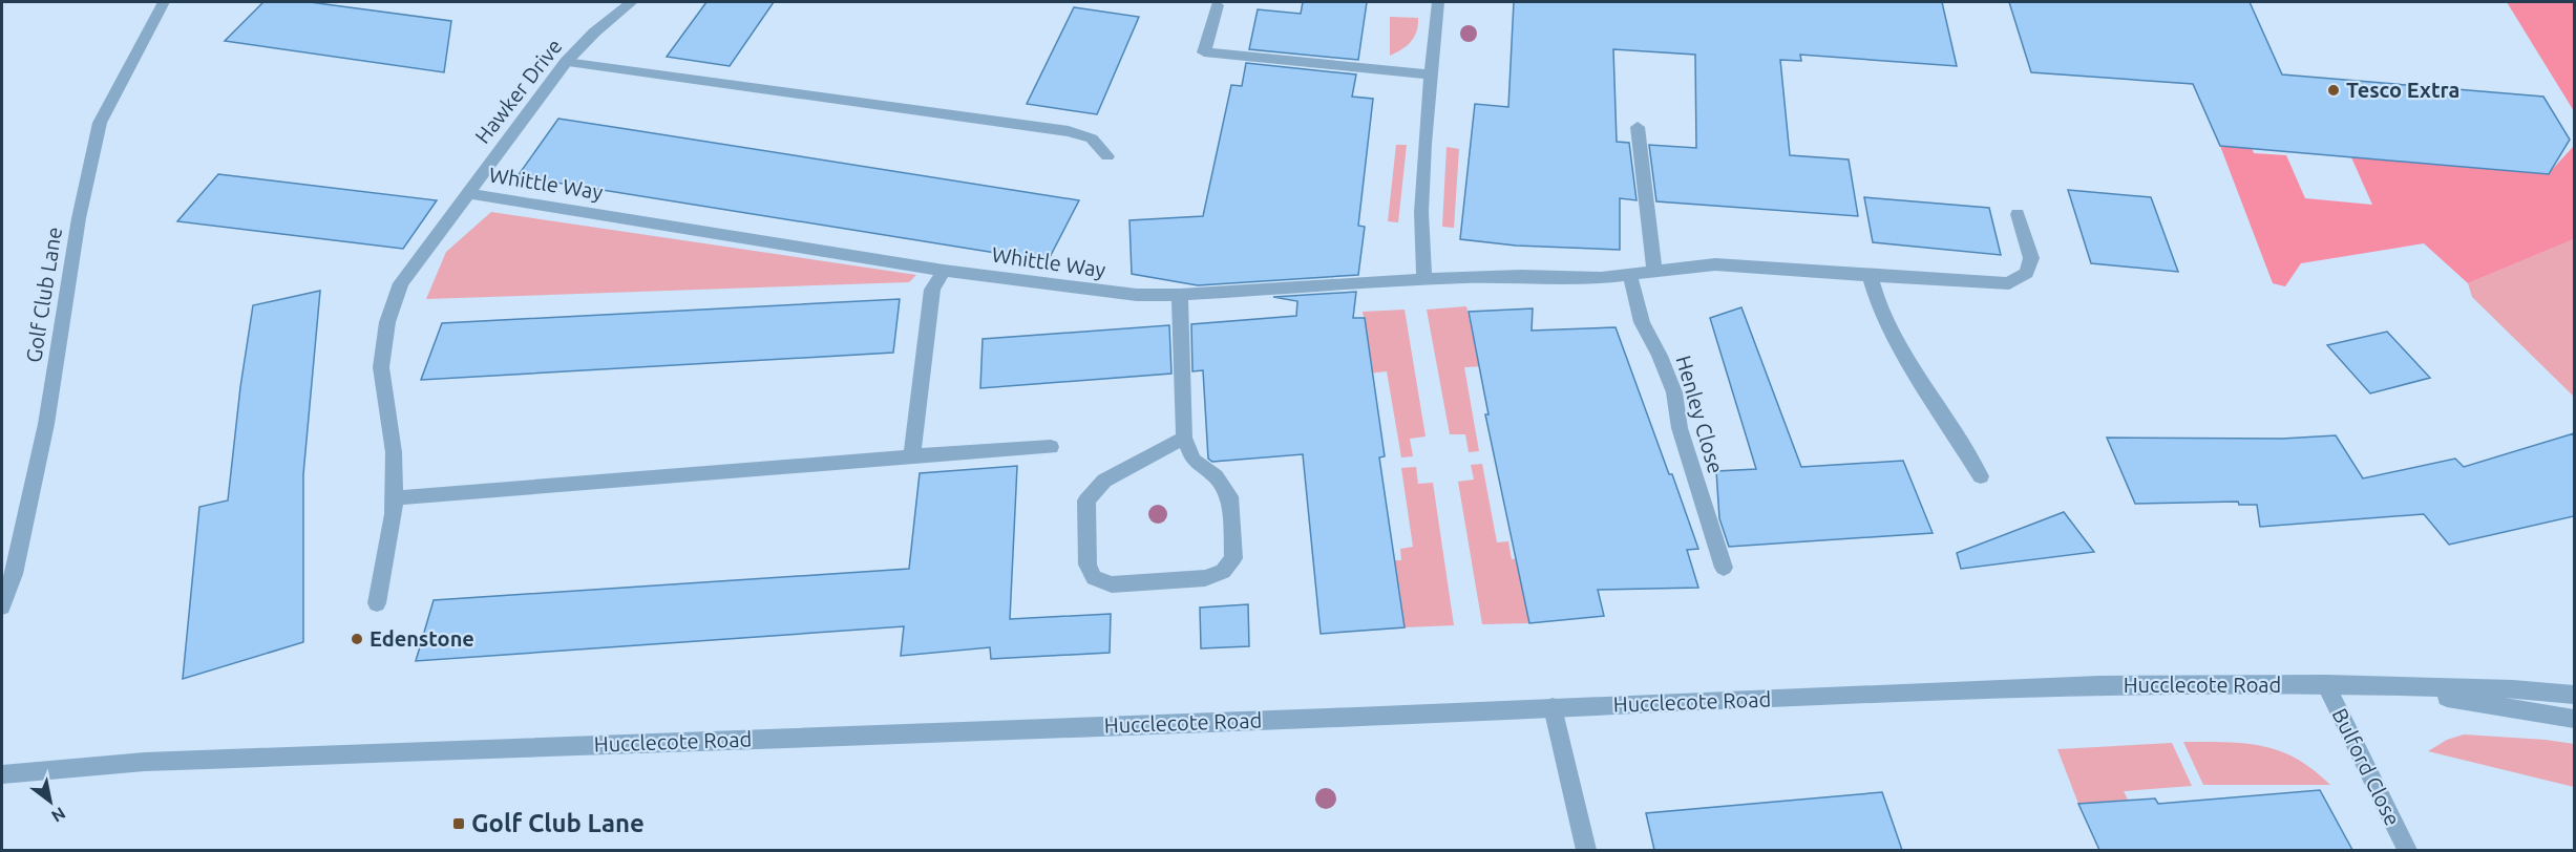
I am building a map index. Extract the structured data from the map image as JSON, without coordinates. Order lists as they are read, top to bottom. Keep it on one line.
{"streets":{"street":["Hawker Drive","Whittle Way","Golf Club Lane","Henley Close","Hucclecote Road","Bulford Close"]},"crossings":[["Hawker Drive","Whittle Way"],["Hucclecote Road","Bulford Close"]],"places":{"other":["Tesco Extra","Edenstone"],"transit":["Golf Club Lane"]},"north":"bottom right"}
